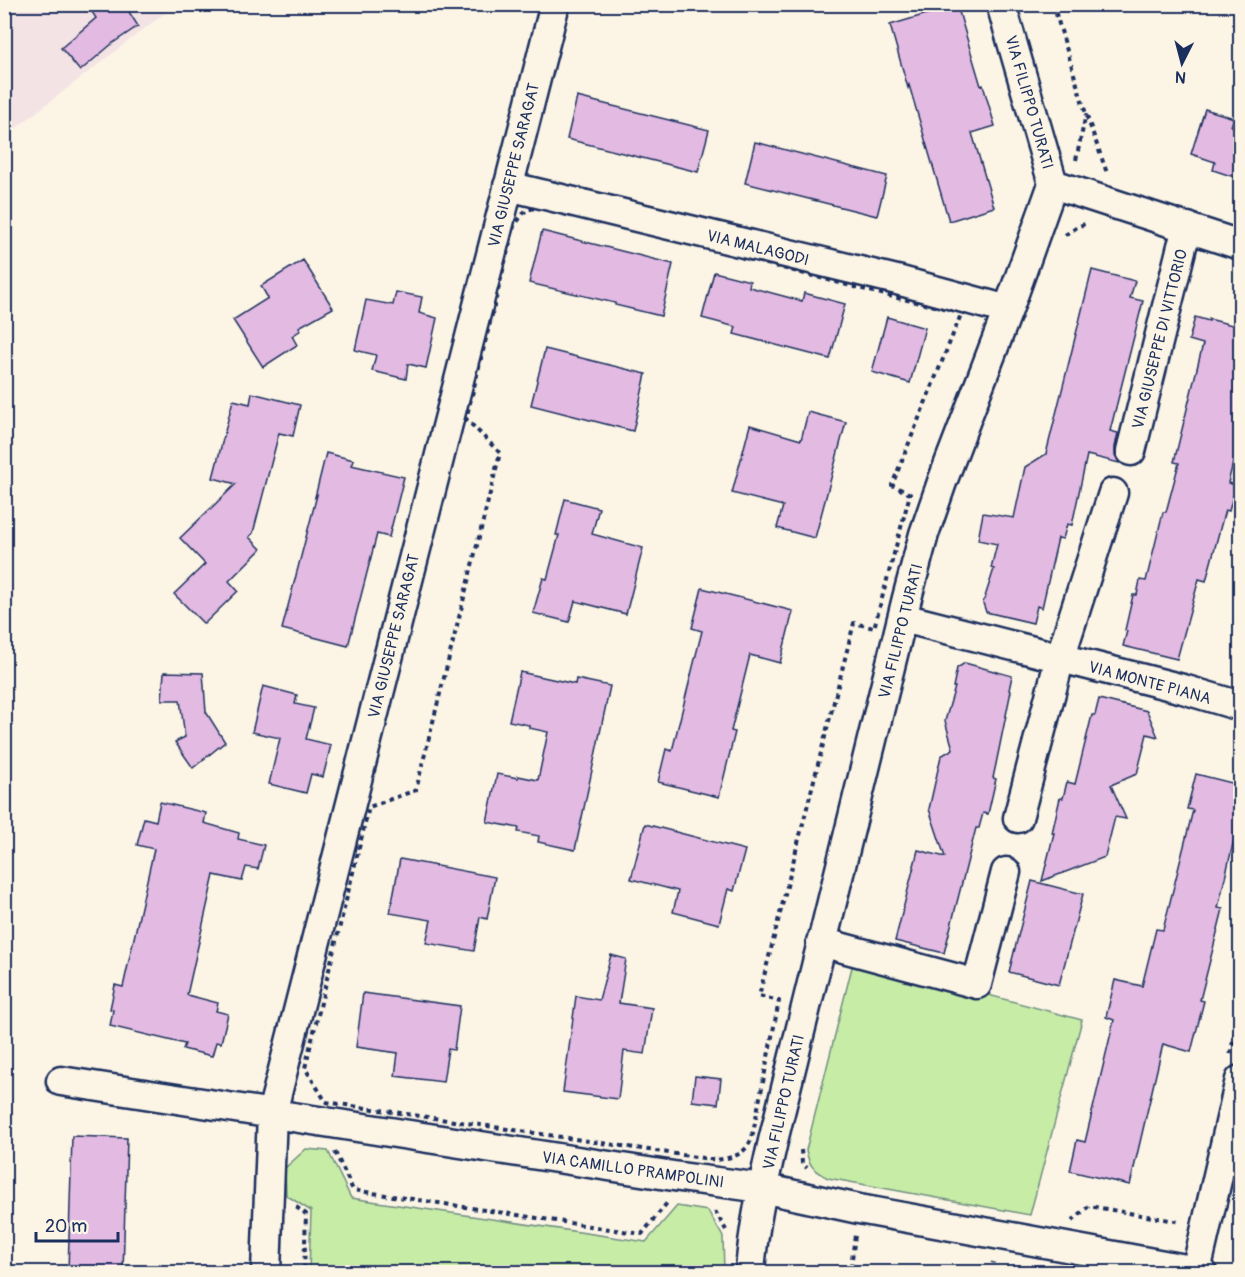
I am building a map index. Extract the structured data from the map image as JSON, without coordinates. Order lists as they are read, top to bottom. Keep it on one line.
{"streets":{"street":["VIA FILIPPO TURATI","VIA GIUSEPPE SARAGAT","VIA MALAGODI","VIA GIUSEPPE DI VITTORIO","VIA MONTE PIANA","VIA CAMILLO PRAMPOLINI"]},"crossings":[["VIA FILIPPO TURATI","VIA MALAGODI"],["VIA FILIPPO TURATI","VIA GIUSEPPE DI VITTORIO"],["VIA FILIPPO TURATI","VIA MONTE PIANA"],["VIA FILIPPO TURATI","VIA CAMILLO PRAMPOLINI"],["VIA GIUSEPPE SARAGAT","VIA MALAGODI"],["VIA GIUSEPPE SARAGAT","VIA CAMILLO PRAMPOLINI"]],"scale_bar":"20 m","north":"bottom"}
